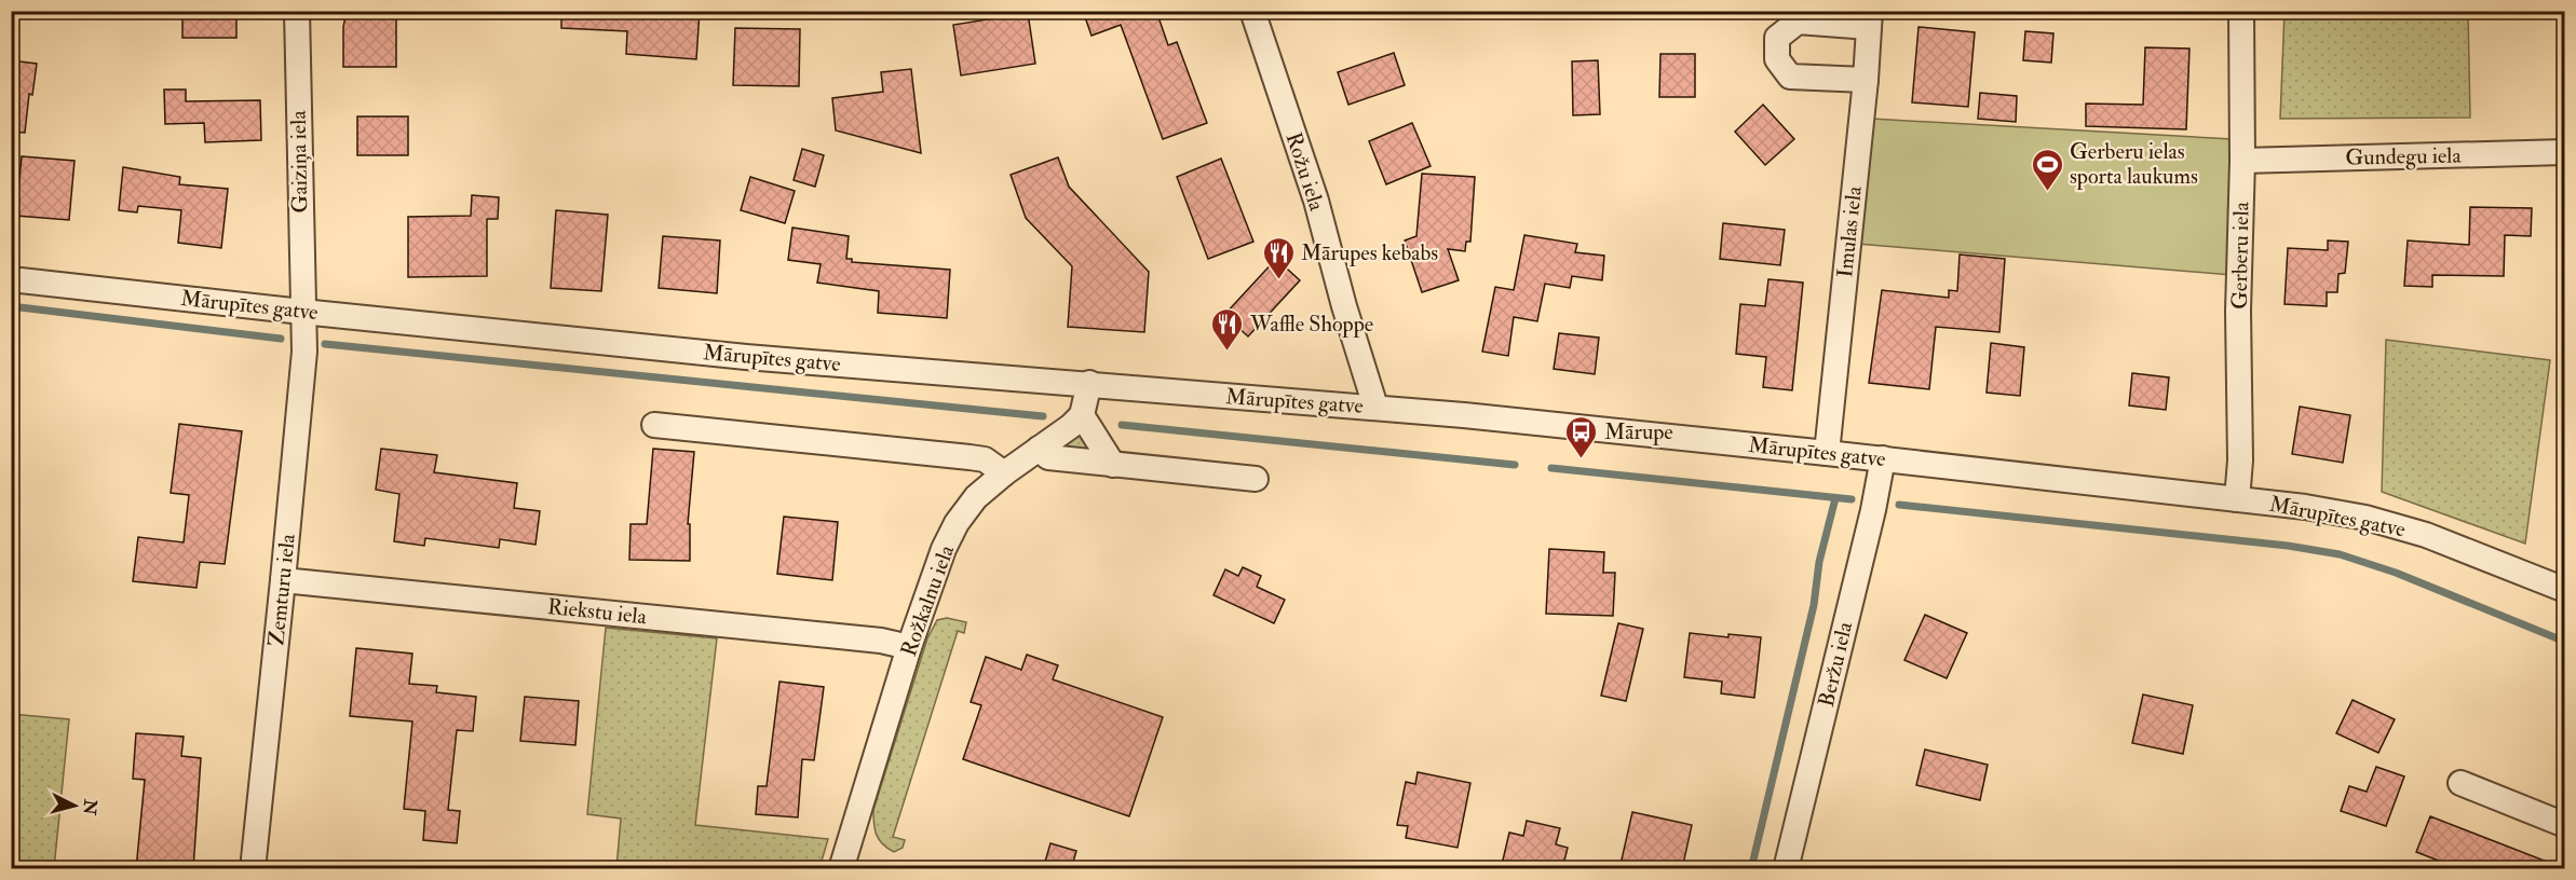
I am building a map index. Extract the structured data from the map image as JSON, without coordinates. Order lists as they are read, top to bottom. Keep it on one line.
{"streets":{"street":["Gundegu iela","Gaiziņa iela","Rožu iela","Imulas iela","Gerberu iela","Mārupītes gatve","Zemturu iela","Rožkalnu iela","Riekstu iela","Beržu iela"]},"crossings":[["Gundegu iela","Gerberu iela"],["Gaiziņa iela","Mārupītes gatve"],["Gaiziņa iela","Zemturu iela"],["Rožu iela","Mārupītes gatve"],["Imulas iela","Mārupītes gatve"],["Gerberu iela","Mārupītes gatve"],["Mārupītes gatve","Zemturu iela"],["Mārupītes gatve","Beržu iela"],["Zemturu iela","Riekstu iela"],["Rožkalnu iela","Riekstu iela"]],"places":{"sports":["Gerberu ielas sporta laukums"],"restaurant":["Mārupes kebabs","Waffle Shoppe"],"bus stop":["Mārupe"]},"north":"right"}
